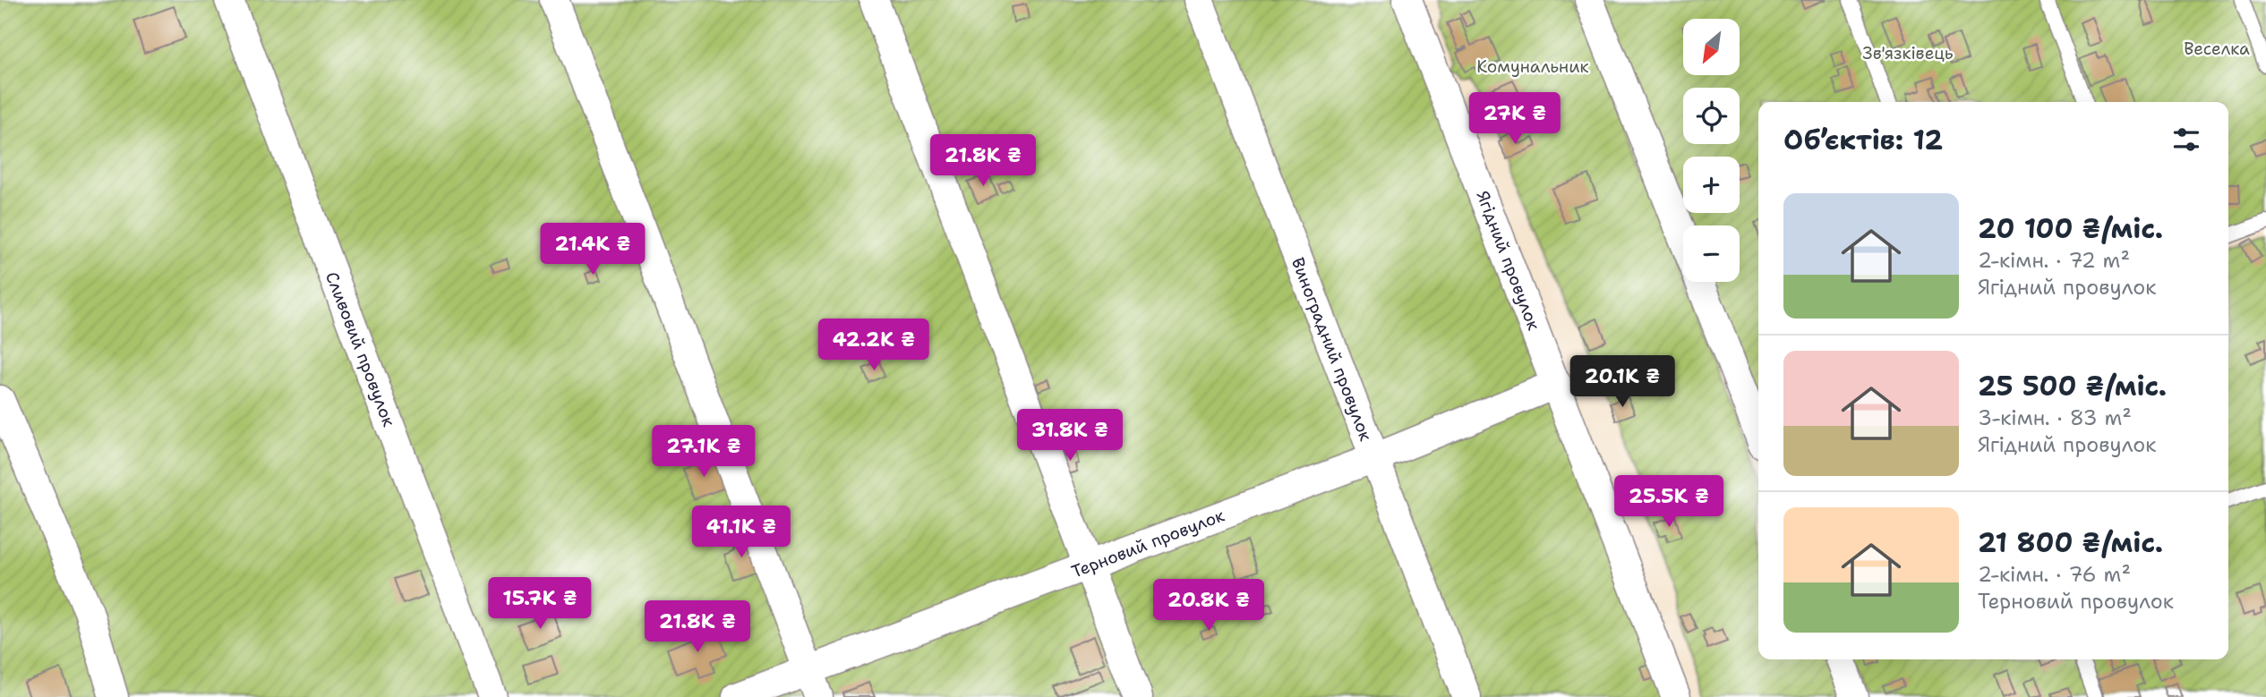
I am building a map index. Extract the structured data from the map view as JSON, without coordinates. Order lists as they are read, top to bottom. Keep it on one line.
{"streets":{"street":["Ягідний провулок","Сливовий провулок","Виноградний провулок","Терновий провулок"]},"crossings":[["Ягідний провулок","Терновий провулок"],["Виноградний провулок","Терновий провулок"]],"parks":["Веселка","Зв'язківець","Комунальник"],"north":"bottom left","page":{"map_buttons":["+","−"],"price":["27K ₴","21.8K ₴","21.4K ₴","42.2K ₴","20.1K ₴","31.8K ₴","27.1K ₴","25.5K ₴","41.1K ₴","15.7K ₴","20.8K ₴","21.8K ₴"],"heading":"Об’єктів: 12","list":[{"name":"20 100 ₴/міс.","note":"2-кімн. · 72 m² · Ягідний провулок"},{"name":"25 500 ₴/міс.","note":"3-кімн. · 83 m² · Ягідний провулок"},{"name":"21 800 ₴/міс.","note":"2-кімн. · 76 m² · Терновий провулок"}]}}
